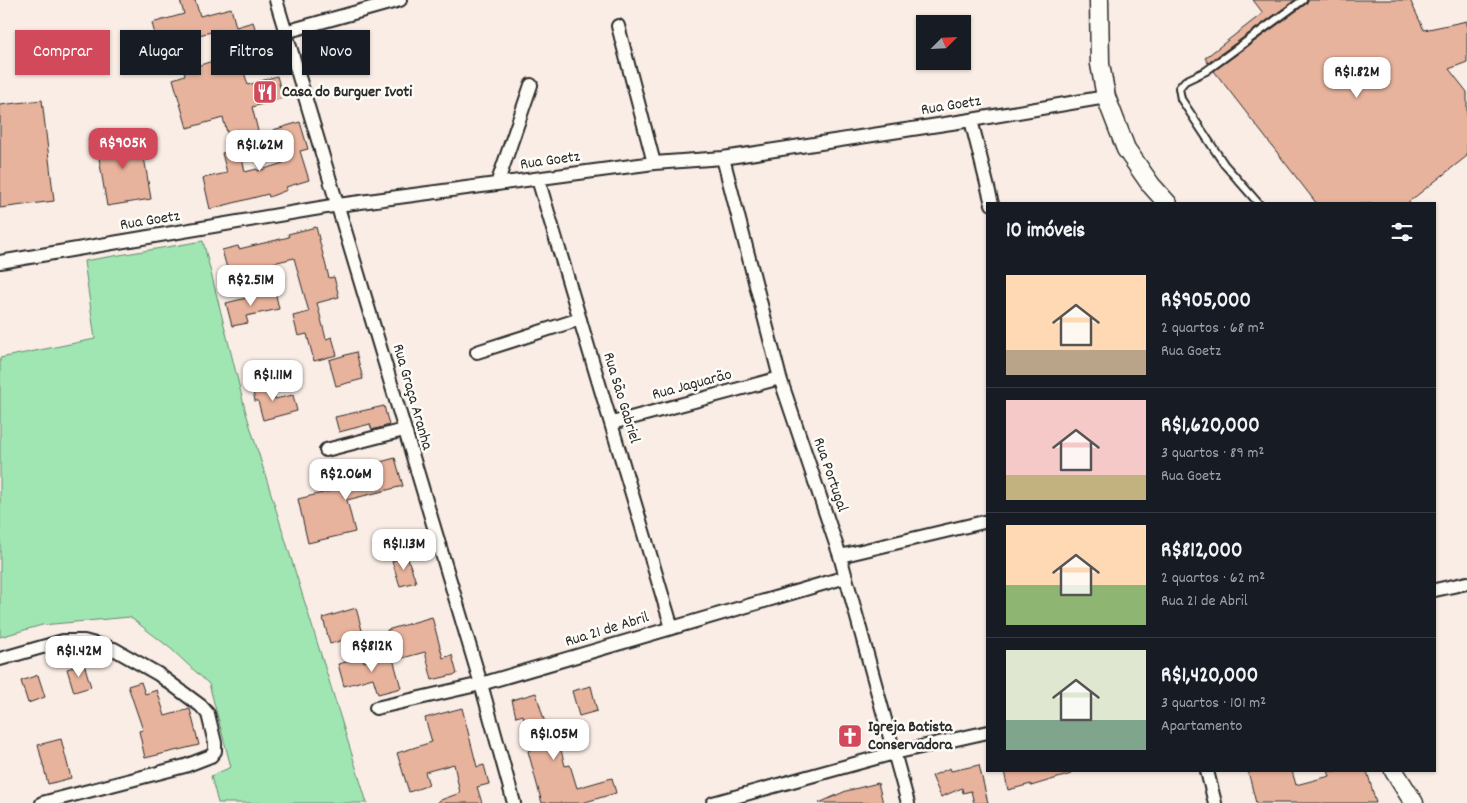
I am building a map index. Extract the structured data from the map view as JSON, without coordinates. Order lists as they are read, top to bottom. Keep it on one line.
{"streets":{"street":["Rua Goetz","Rua Jaguarão","Rua Graça Aranha","Rua São Gabriel","Rua Portugal","Rua 21 de Abril"]},"crossings":[["Rua Goetz","Rua Graça Aranha"],["Rua Goetz","Rua São Gabriel"],["Rua Goetz","Rua Portugal"],["Rua Jaguarão","Rua São Gabriel"],["Rua Jaguarão","Rua Portugal"],["Rua Graça Aranha","Rua 21 de Abril"],["Rua São Gabriel","Rua 21 de Abril"],["Rua Portugal","Rua 21 de Abril"]],"places":{"restaurant":["Casa do Burguer Ivoti"],"church":["Igreja Batista Conservadora"]},"north":"top right","page":{"chip":["Comprar","Alugar","Filtros","Novo"],"price":["R$1.82M","R$905K","R$1.62M","R$2.51M","R$1.11M","R$2.06M","R$1.13M","R$812K","R$1.42M","R$1.05M"],"heading":"10 imóveis","list":[{"name":"R$905,000","note":"2 quartos · 68 m² · Rua Goetz"},{"name":"R$1,620,000","note":"3 quartos · 89 m² · Rua Goetz"},{"name":"R$812,000","note":"2 quartos · 62 m² · Rua 21 de Abril"},{"name":"R$1,420,000","note":"3 quartos · 101 m² · Apartamento"}]}}
